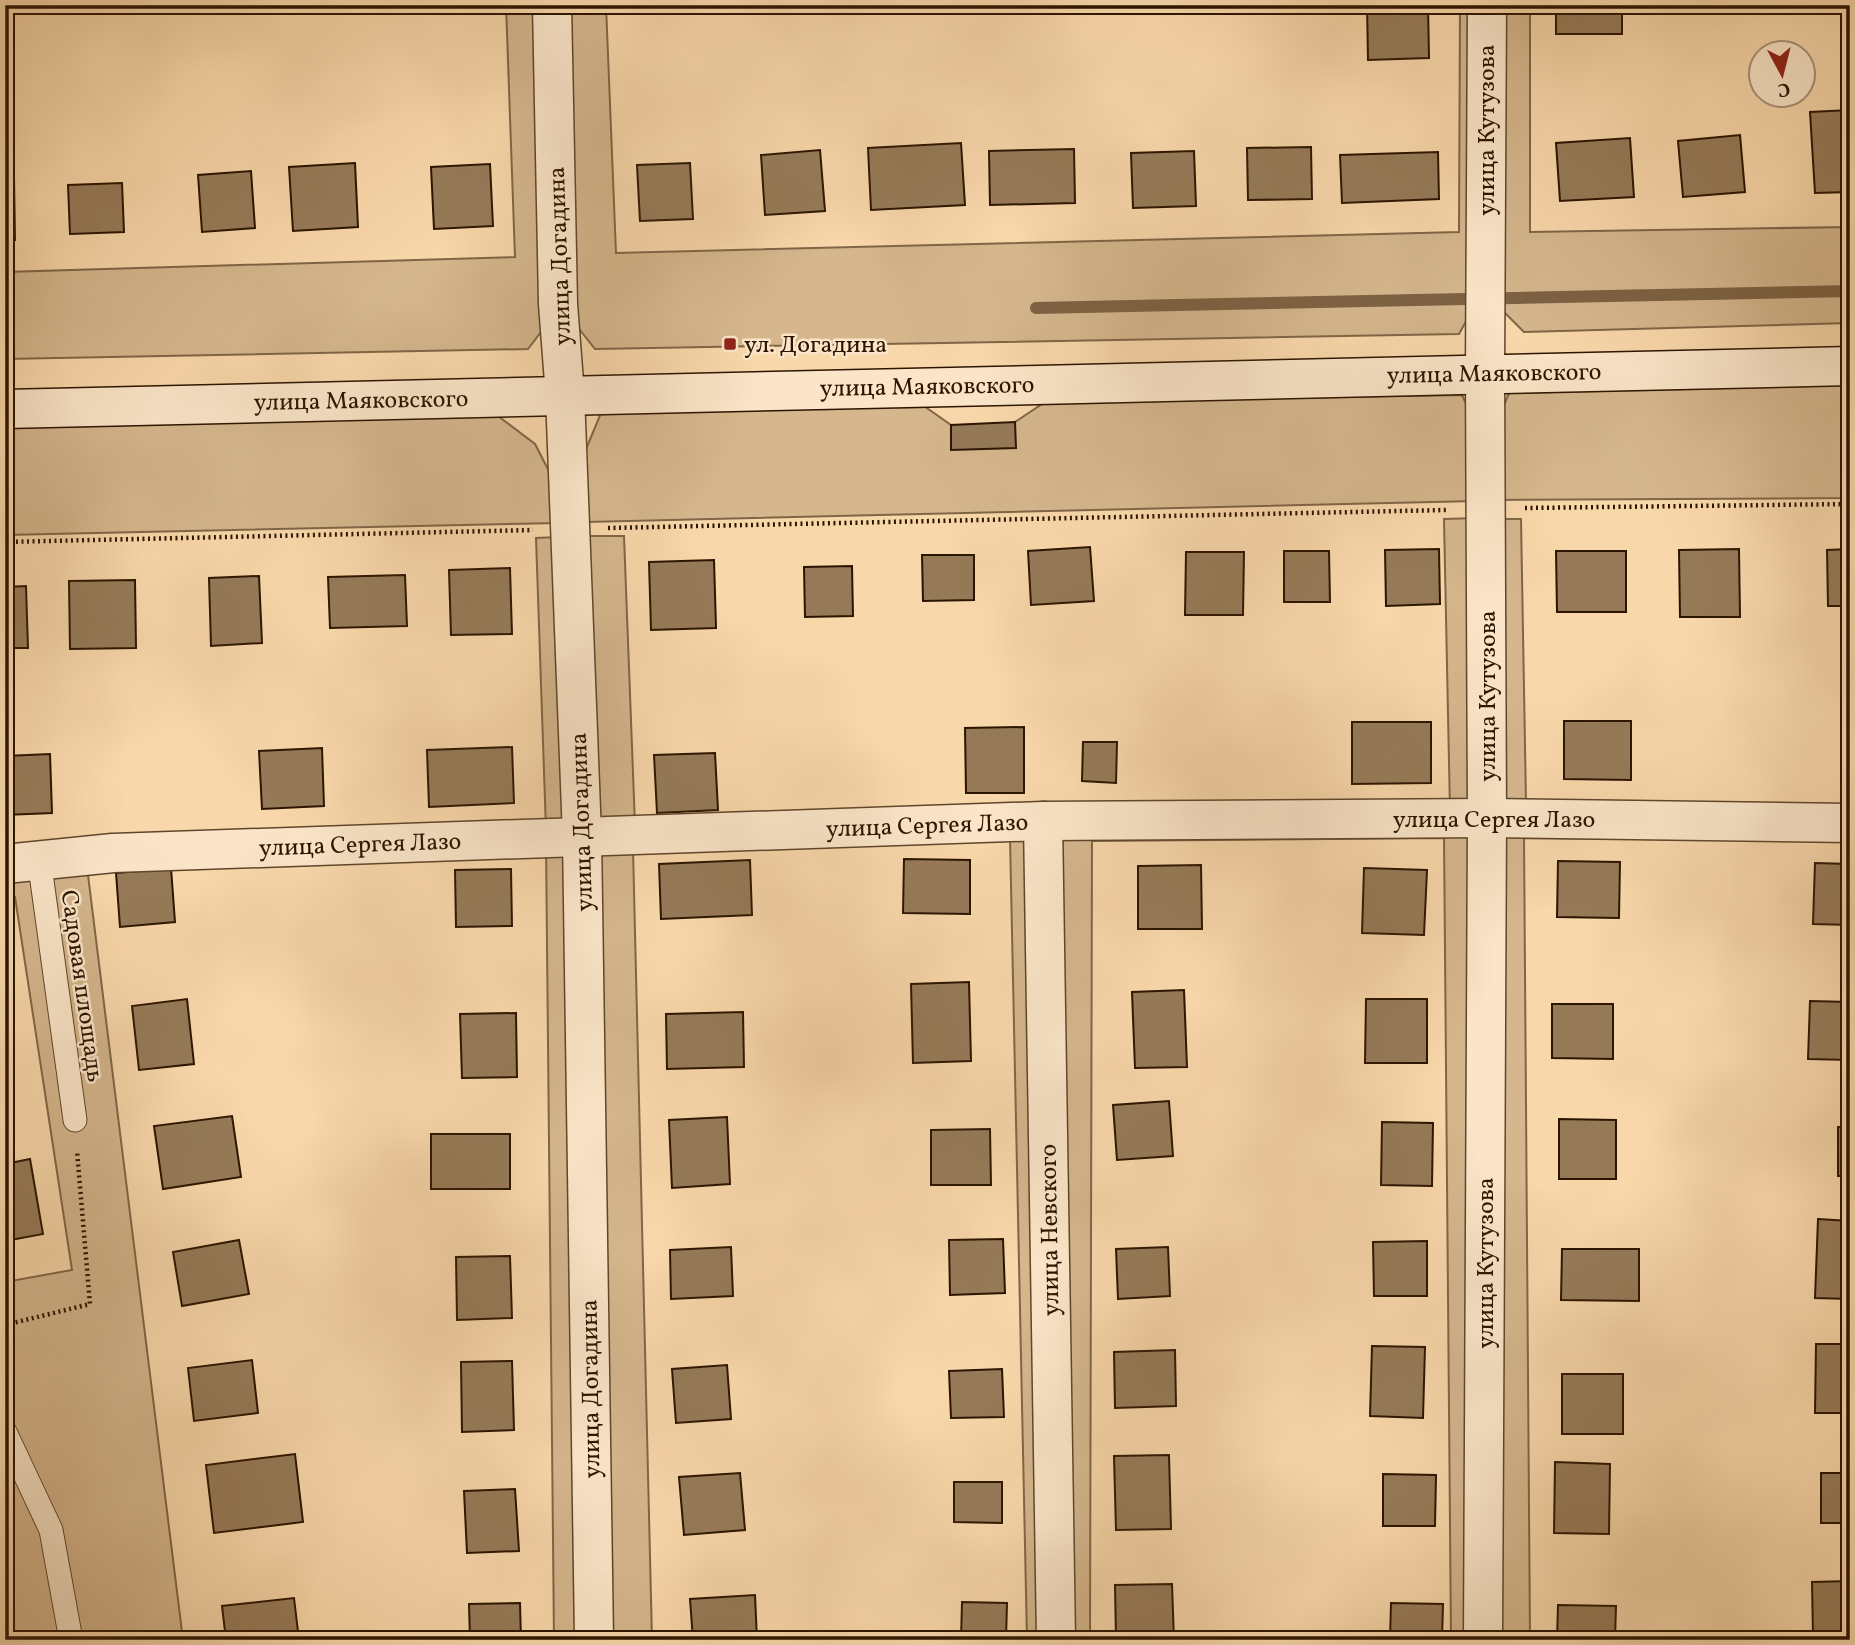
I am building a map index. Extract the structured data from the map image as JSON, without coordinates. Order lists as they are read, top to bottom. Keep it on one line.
{"streets":{"street":["улица Кутузова","улица Догадина","улица Маяковского","улица Сергея Лазо","улица Невского"],"lane":["Садовая площадь"]},"crossings":[["улица Кутузова","улица Маяковского"],["улица Кутузова","улица Сергея Лазо"],["улица Догадина","улица Маяковского"],["улица Догадина","улица Сергея Лазо"],["улица Сергея Лазо","Садовая площадь"],["улица Сергея Лазо","улица Невского"]],"places":{"transit":["ул. Догадина"]},"north":"bottom"}
